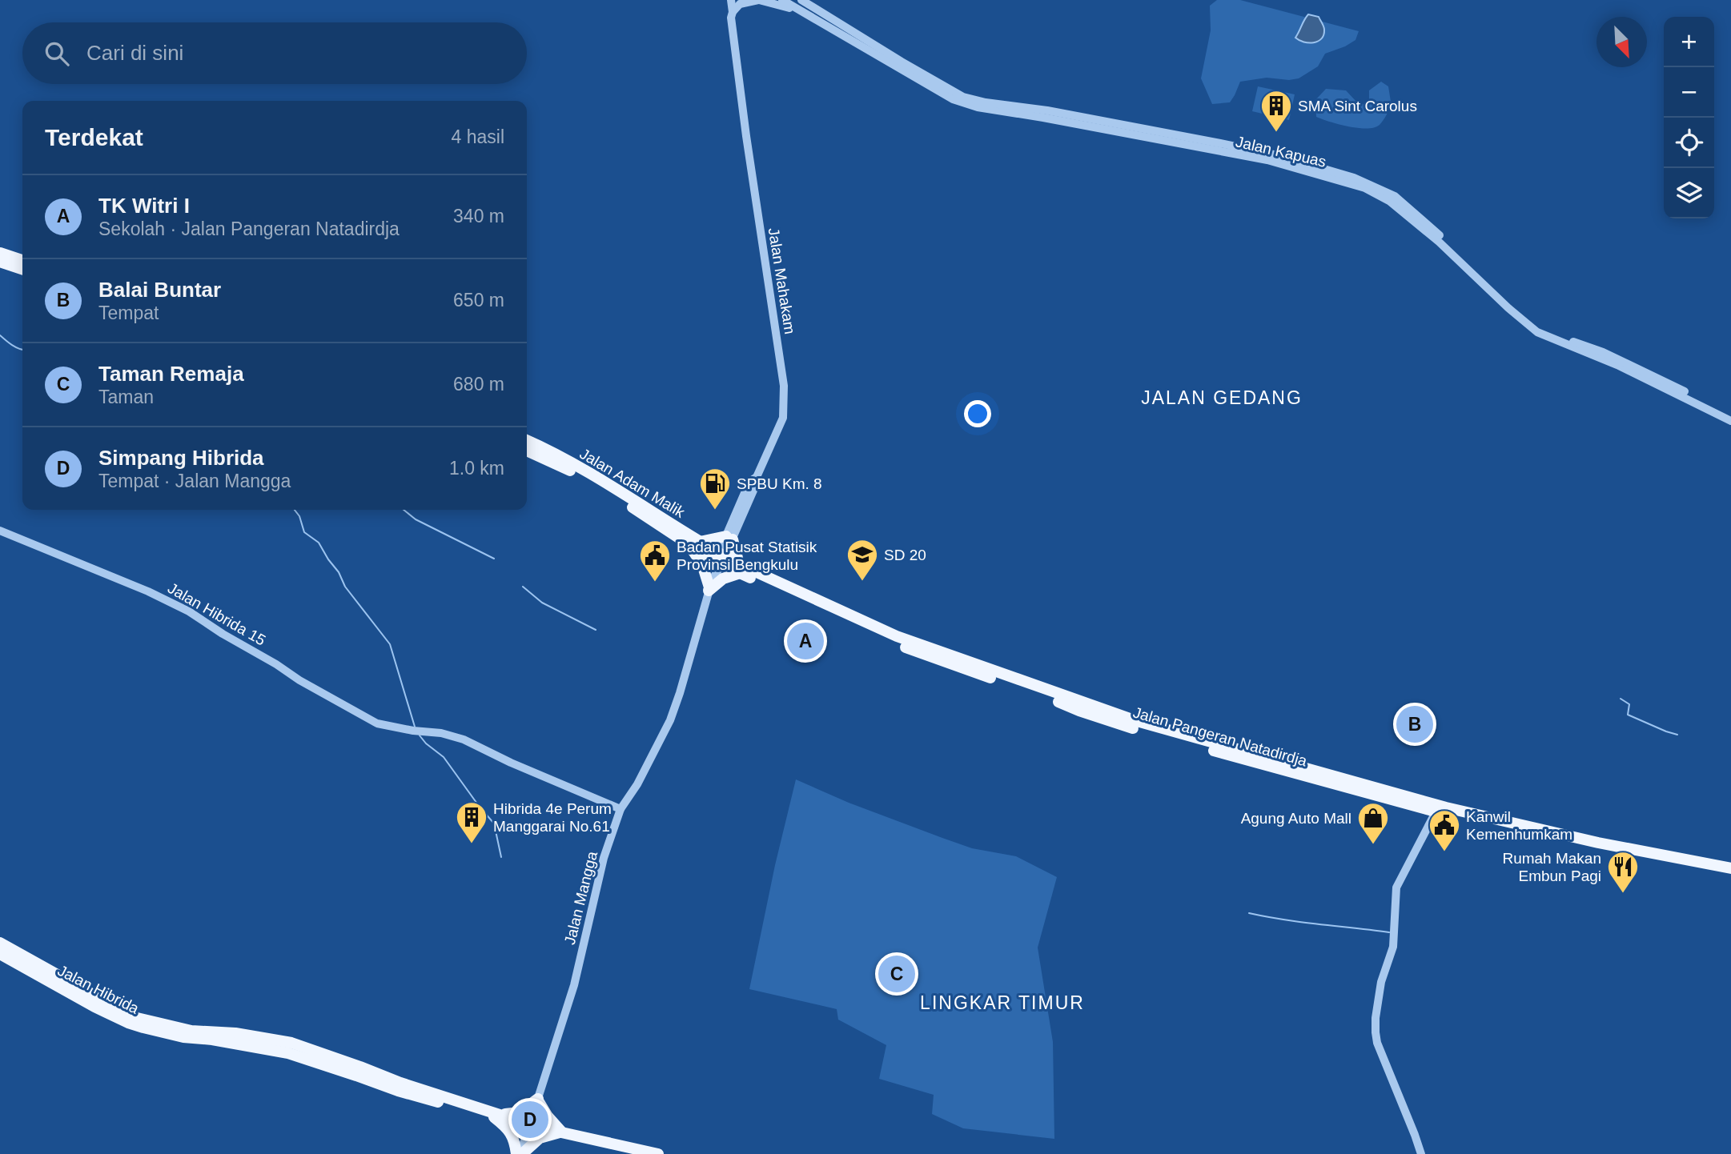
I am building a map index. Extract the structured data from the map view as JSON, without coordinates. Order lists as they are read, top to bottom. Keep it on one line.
{"streets":{"main road":["Jalan Adam Malik","Jalan Pangeran Natadirdja","Jalan Hibrida"],"street":["Jalan Kapuas","Jalan Mahakam","Jalan Hibrida 15","Jalan Mangga"]},"crossings":[["Jalan Mahakam","Jalan Mangga"],["Jalan Adam Malik","Jalan Pangeran Natadirdja"],["Jalan Adam Malik","Jalan Mangga"],["Jalan Hibrida 15","Jalan Mangga"],["Jalan Pangeran Natadirdja","Jalan Mangga"],["Jalan Mangga","Jalan Hibrida"]],"districts":["JALAN GEDANG","LINGKAR TIMUR"],"places":{"building":["SMA Sint Carolus","Hibrida 4e Perum Manggarai No.61"],"fuel station":["SPBU Km. 8"],"school or university":["SD 20"],"public building":["Badan Pusat Statisik Provinsi Bengkulu","Kanwil Kemenhumkam"],"shop":["Agung Auto Mall"],"restaurant":["Rumah Makan Embun Pagi"]},"north":"bottom right","page":{"map_buttons":["+","−"],"search":"Cari di sini","heading":["Terdekat","4 hasil"],"list":[{"mark":"A","name":"TK Witri I","note":"Sekolah · Jalan Pangeran Natadirdja","value":"340 m"},{"mark":"B","name":"Balai Buntar","note":"Tempat","value":"650 m"},{"mark":"C","name":"Taman Remaja","note":"Taman","value":"680 m"},{"mark":"D","name":"Simpang Hibrida","note":"Tempat · Jalan Mangga","value":"1.0 km"}],"pins":["A","B","C","D"]}}
